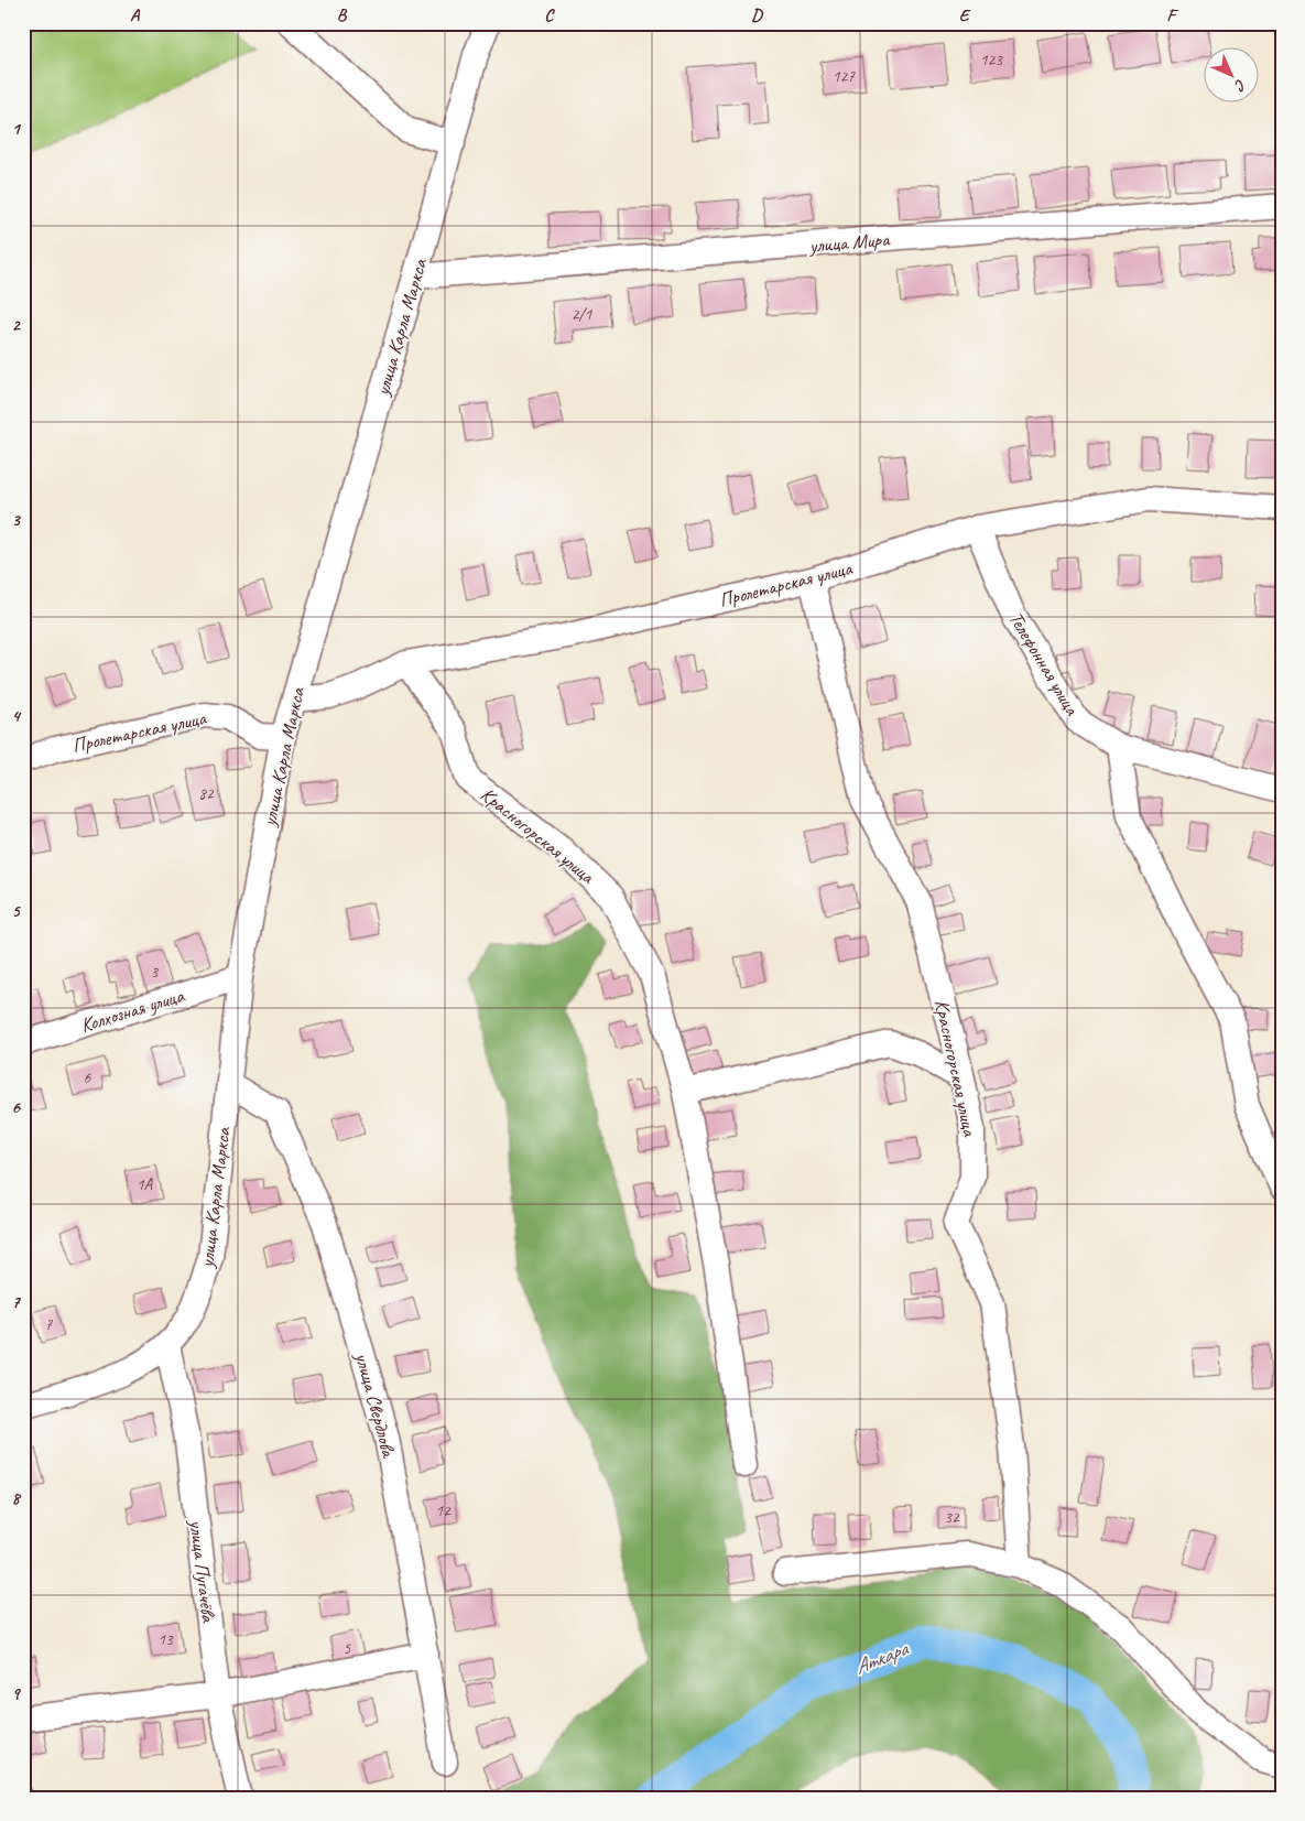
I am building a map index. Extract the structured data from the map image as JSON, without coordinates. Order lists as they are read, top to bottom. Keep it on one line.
{"streets":{"street":["улица Мира","улица Карла Маркса","Пролетарская улица","Телефонная улица","Красногорская улица","Колхозная улица","улица Свердлова","улица Пугачёва"]},"crossings":[["улица Мира","улица Карла Маркса"],["улица Карла Маркса","Пролетарская улица"],["улица Карла Маркса","Колхозная улица"],["улица Карла Маркса","улица Свердлова"],["улица Карла Маркса","улица Пугачёва"],["Пролетарская улица","Телефонная улица"],["Пролетарская улица","Красногорская улица"]],"water":["Аткара"],"house_numbers":["123","127","2/1","82","3","6","1А","7","12","32","13","5"],"north":"bottom right","grid":{"columns":["A","B","C","D","E","F"],"rows":["1","2","3","4","5","6","7","8","9"]}}
